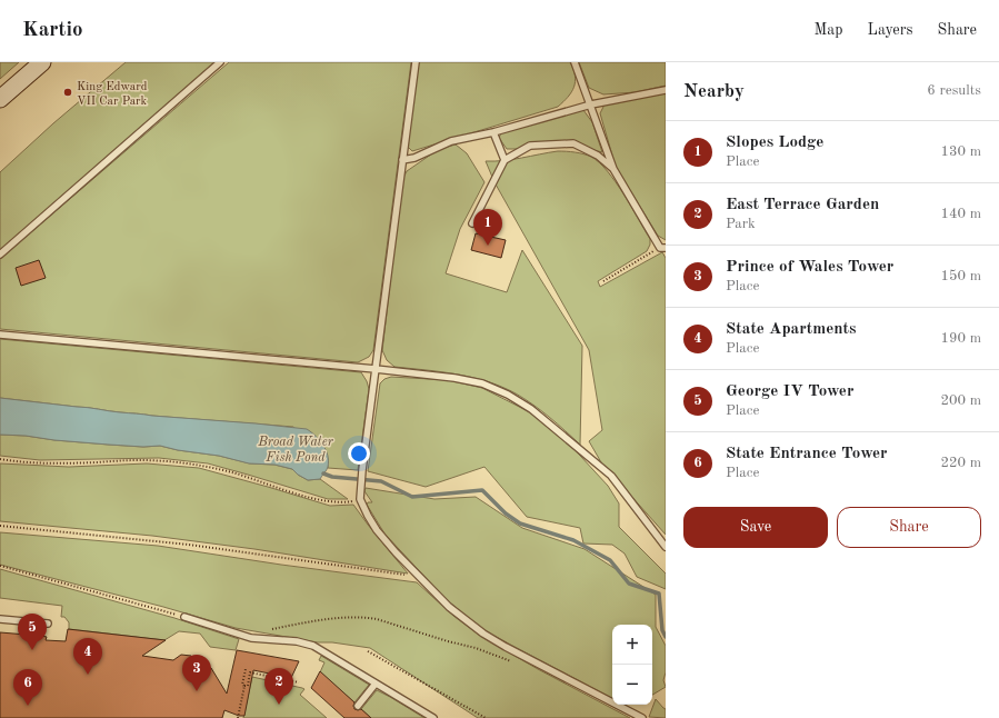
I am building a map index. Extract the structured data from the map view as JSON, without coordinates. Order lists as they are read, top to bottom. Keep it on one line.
{"water":["Broad Water Fish Pond"],"places":["King Edward VII Car Park"],"page":{"header":"Kartio","nav":["Map","Layers","Share"],"heading":["Nearby","6 results"],"list":[{"mark":"1","name":"Slopes Lodge","note":"Place","value":"130 m"},{"mark":"2","name":"East Terrace Garden","note":"Park","value":"140 m"},{"mark":"3","name":"Prince of Wales Tower","note":"Place","value":"150 m"},{"mark":"4","name":"State Apartments","note":"Place","value":"190 m"},{"mark":"5","name":"George IV Tower","note":"Place","value":"200 m"},{"mark":"6","name":"State Entrance Tower","note":"Place","value":"220 m"}],"pins":["1","5","4","3","2","6"],"buttons":["Save","Share"],"map_buttons":["+","−"]}}
